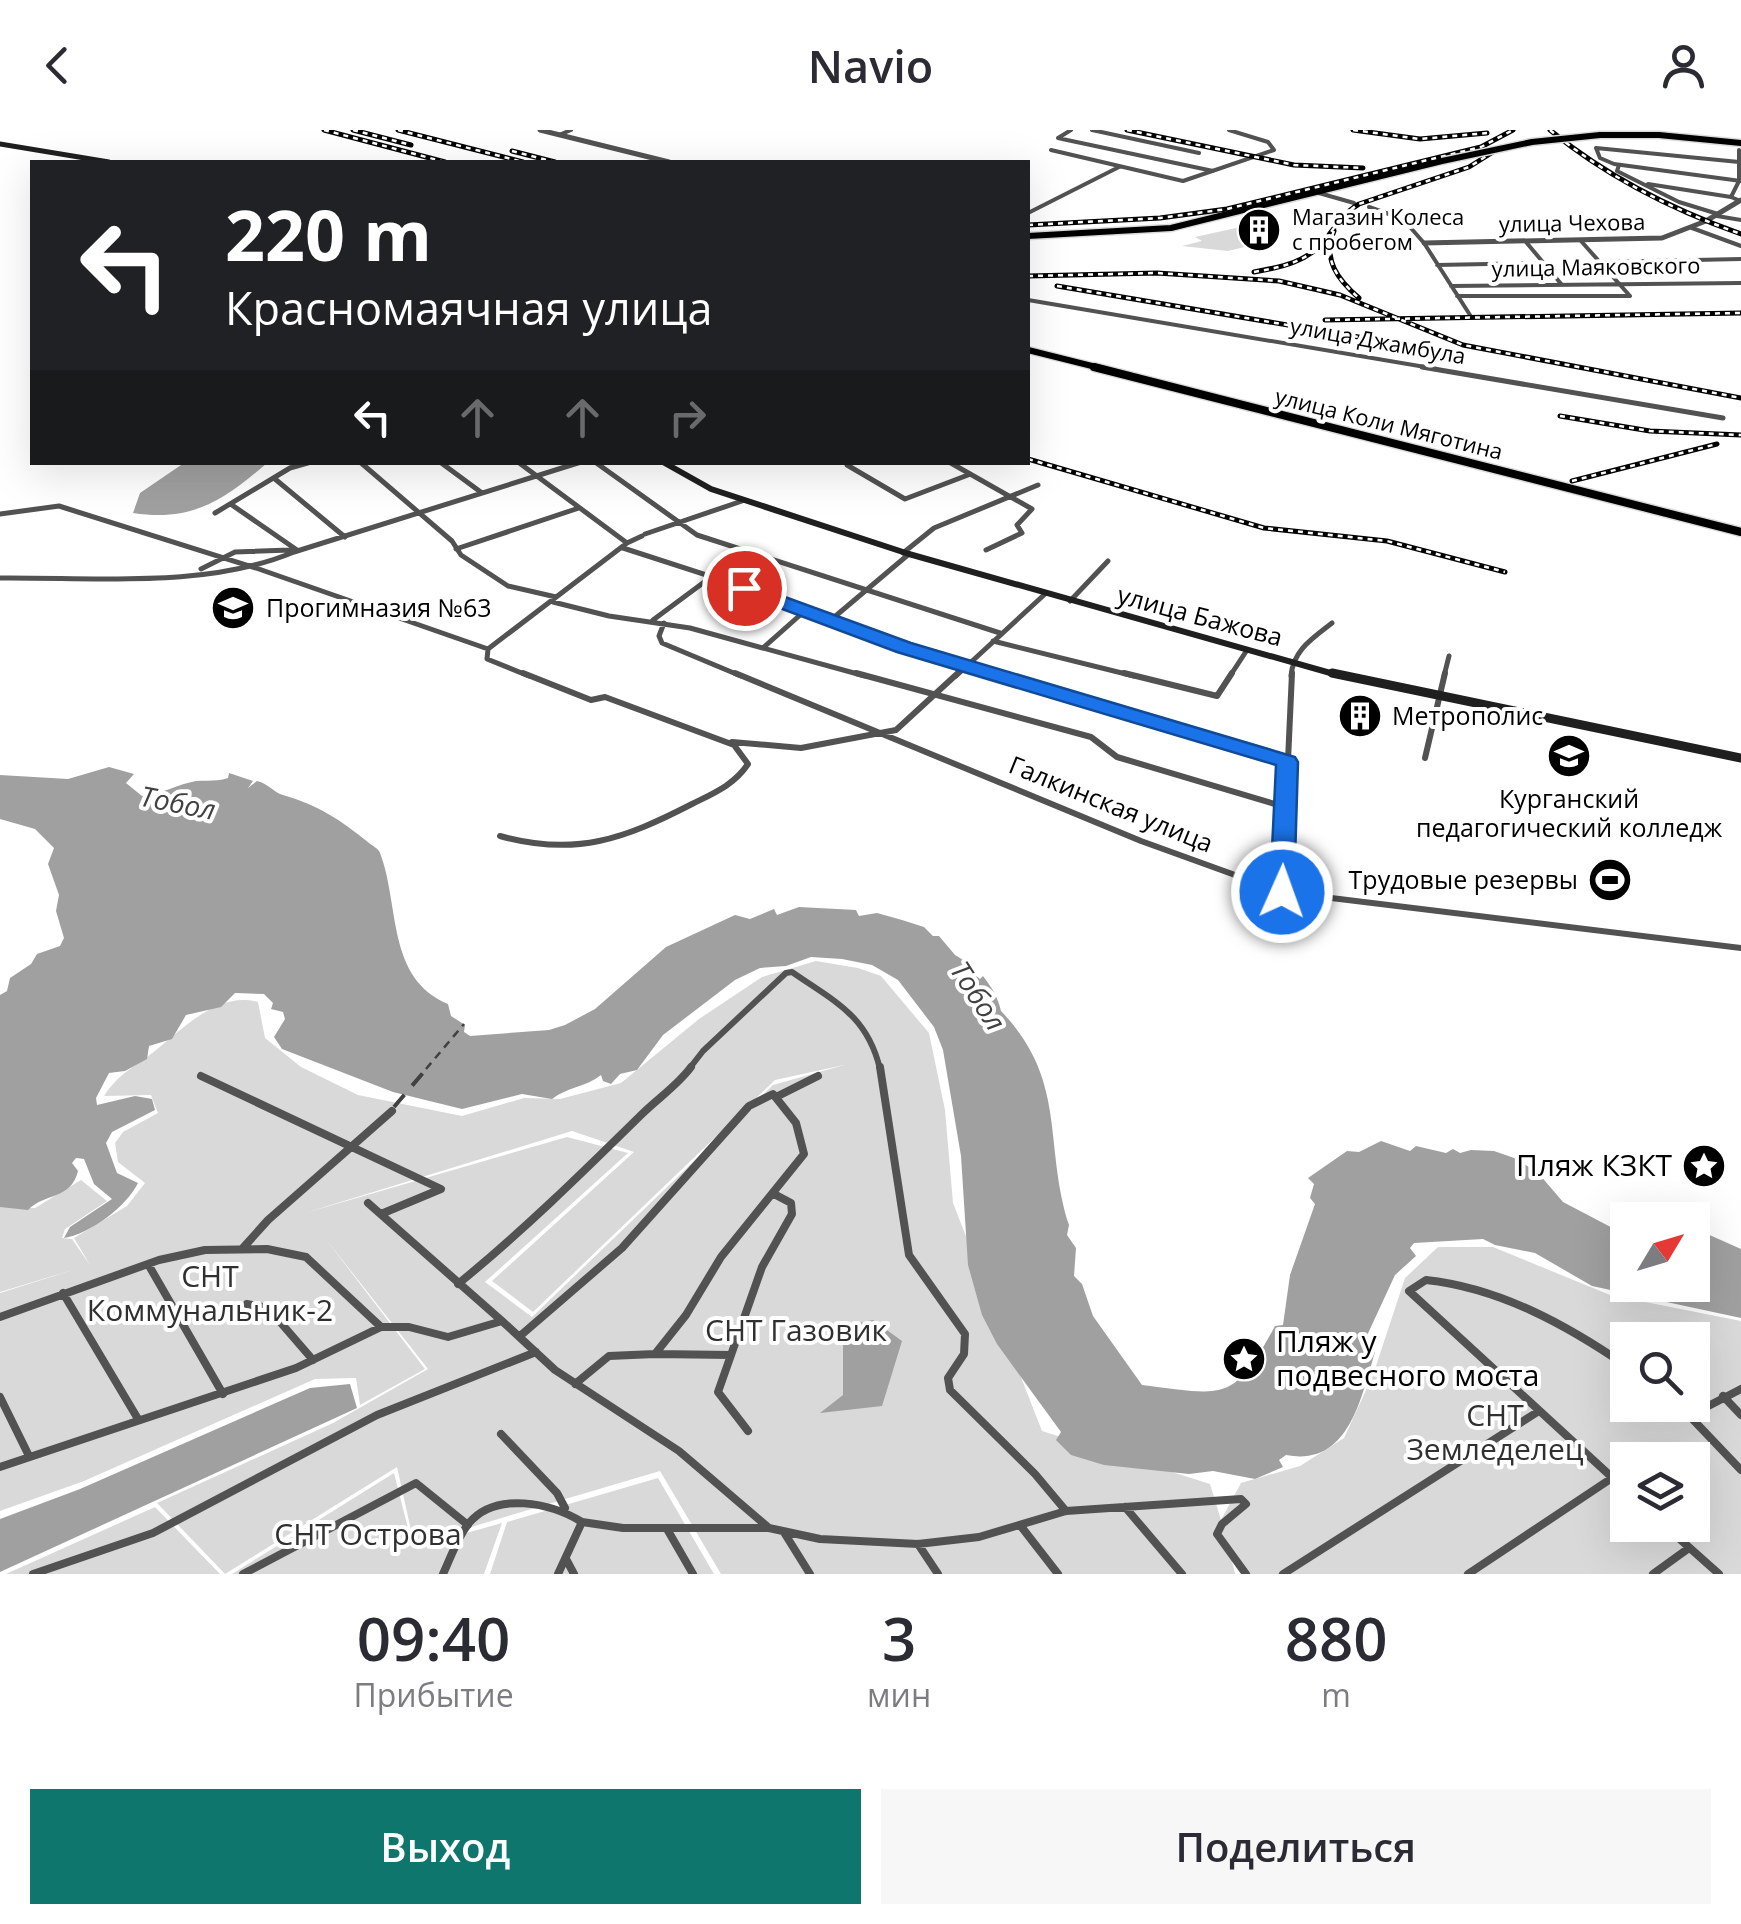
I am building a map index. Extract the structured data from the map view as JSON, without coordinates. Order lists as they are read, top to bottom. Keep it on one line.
{"streets":{"main road":["улица Коли Мяготина","улица Бажова"],"street":["улица Чехова","улица Маяковского","улица Джамбула","Галкинская улица"]},"water":["Тобол"],"parks":["СНТ Коммунальник-2","СНТ Газовик","СНТ Земледелец","СНТ Острова"],"places":{"building":["Магазин Колеса с пробегом","Метрополис"],"school or university":["Прогимназия №63","Курганский педагогический колледж"],"sports":["Трудовые резервы"],"place":["Пляж КЗКТ","Пляж у подвесного моста"]},"north":"top right","page":{"header":"Navio","turn":["220 m","Красномаячная улица"],"eta":["09:40","Прибытие","3","мин","880","m"],"buttons":["Выход","Поделиться"]}}
